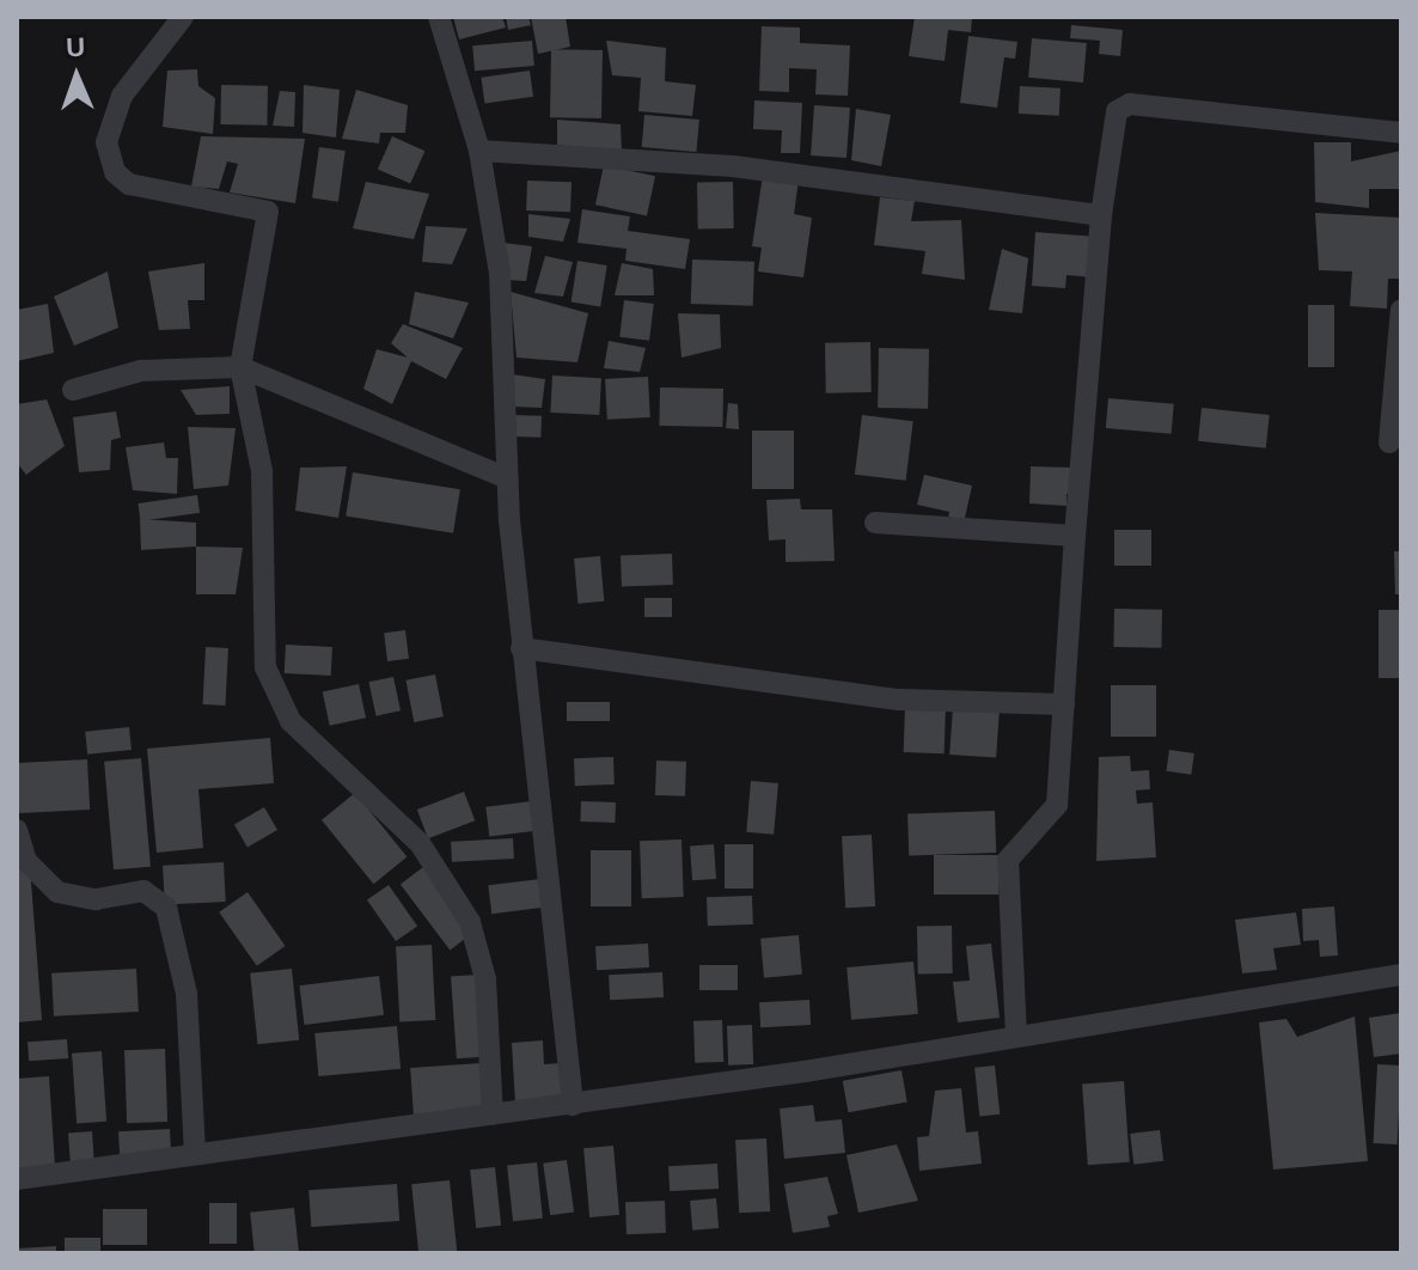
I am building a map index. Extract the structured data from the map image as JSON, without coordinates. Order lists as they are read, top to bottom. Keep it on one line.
{"north":"top"}
